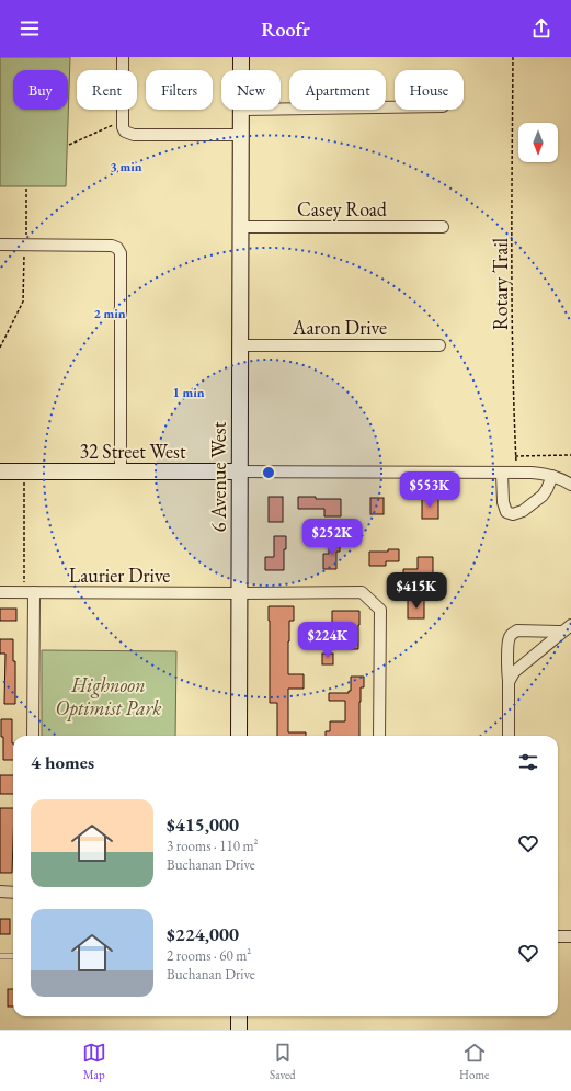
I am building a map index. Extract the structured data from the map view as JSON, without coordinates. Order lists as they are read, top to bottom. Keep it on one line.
{"streets":{"street":["Casey Road","Aaron Drive","32 Street West","6 Avenue West","Laurier Drive"],"path":["Rotary Trail"]},"crossings":[["Casey Road","6 Avenue West"],["Aaron Drive","6 Avenue West"],["32 Street West","6 Avenue West"],["6 Avenue West","Laurier Drive"]],"parks":["Highnoon Optimist Park"],"north":"bottom","page":{"header":"Roofr","chip":["Buy","Rent","Filters","New","Apartment","House"],"price":["$553K","$252K","$415K","$224K"],"heading":"4 homes","list":[{"name":"$415,000","note":"3 rooms · 110 m² · Buchanan Drive"},{"name":"$224,000","note":"2 rooms · 60 m² · Buchanan Drive"}],"tabs":["Map","Saved","Home"]},"rings":["3 min","2 min","1 min"]}
